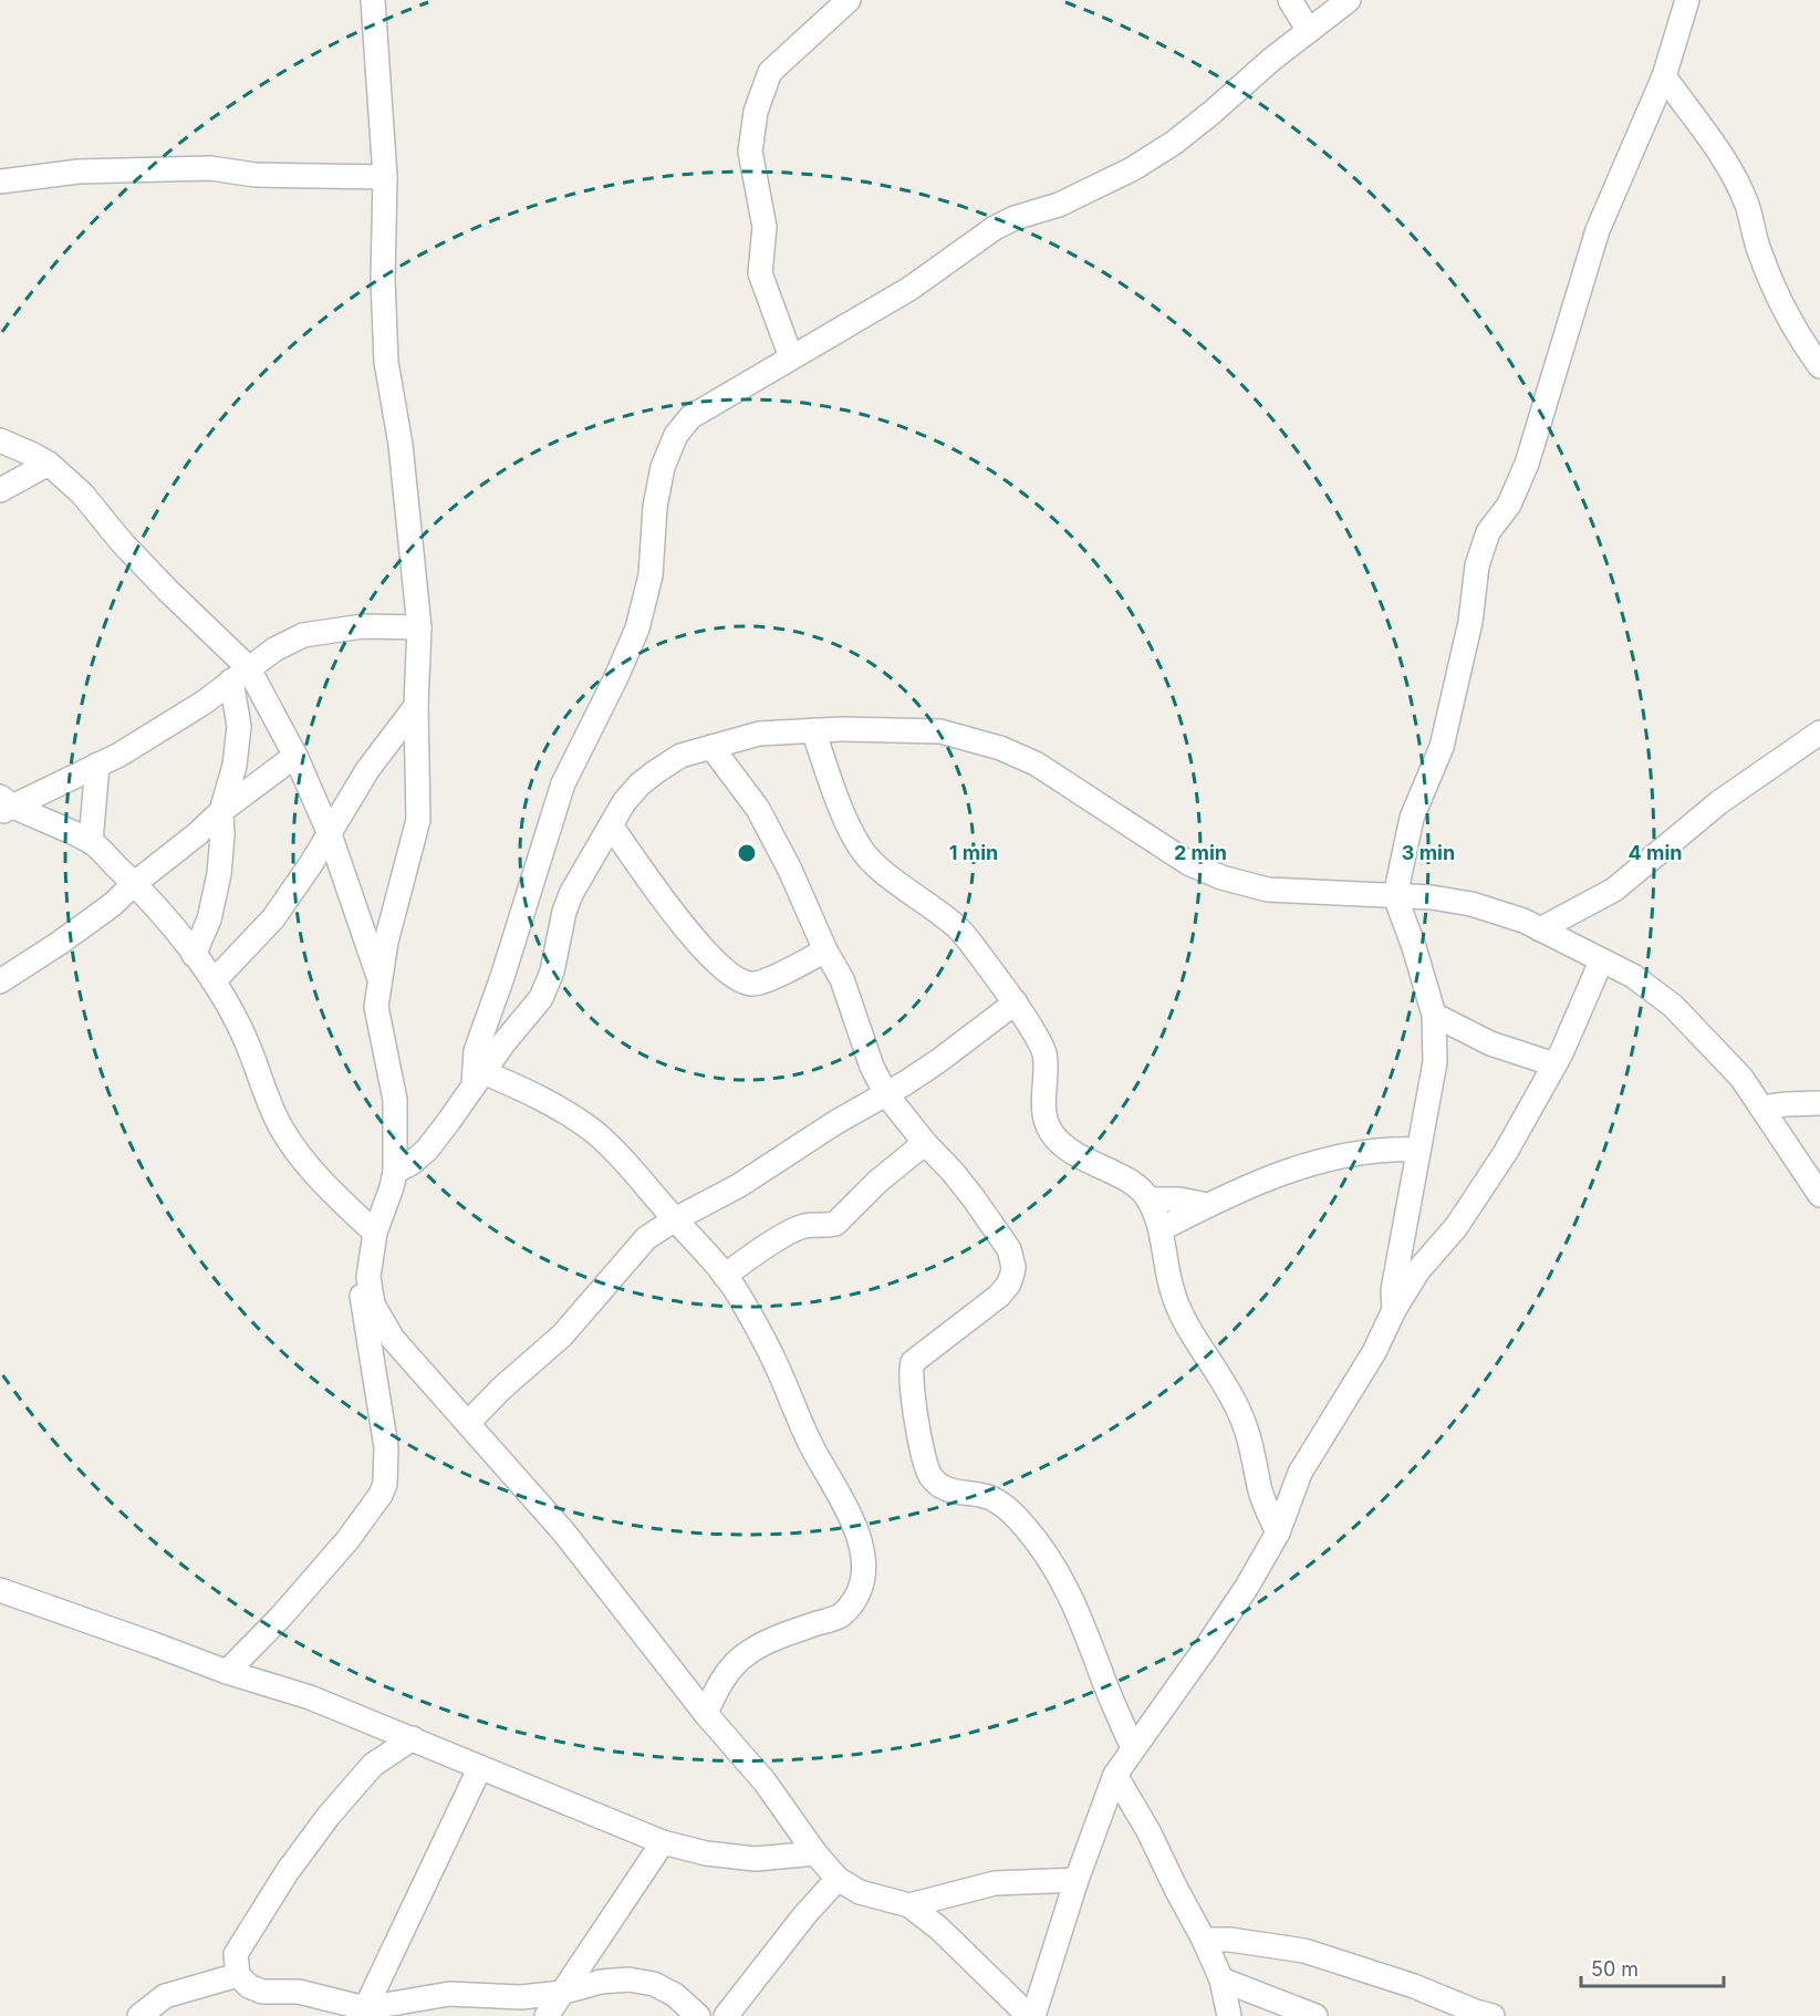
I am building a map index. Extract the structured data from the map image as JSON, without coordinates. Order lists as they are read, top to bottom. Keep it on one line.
{"scale_bar":"50 m","rings":["1 min","2 min","3 min","4 min"]}
